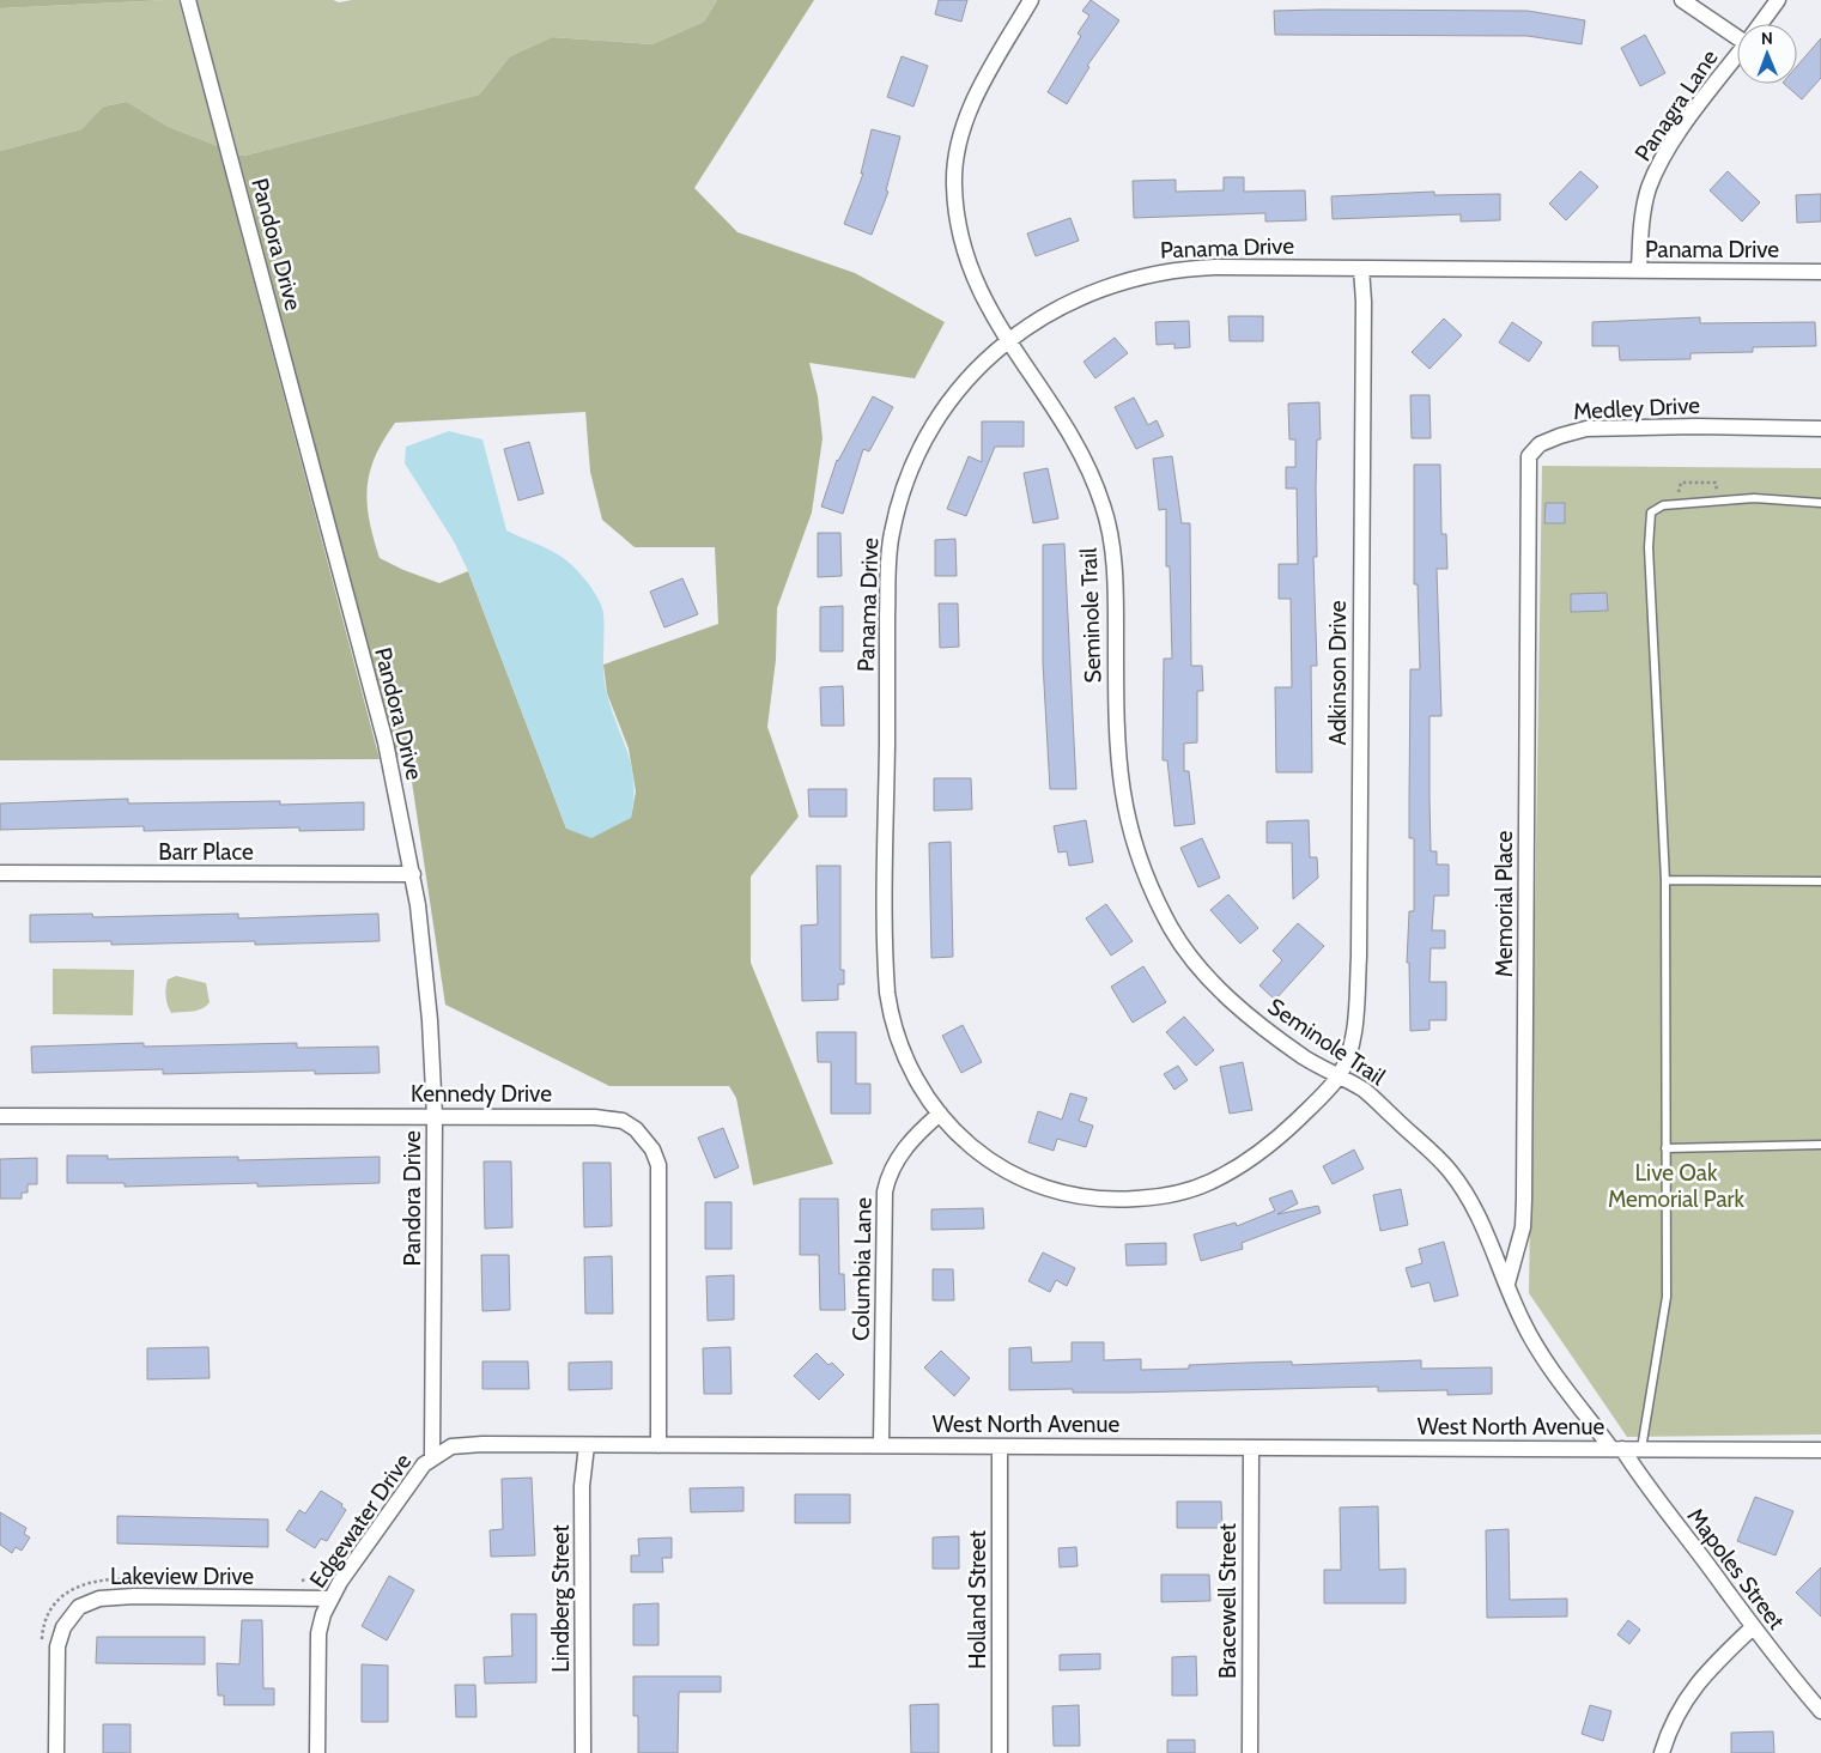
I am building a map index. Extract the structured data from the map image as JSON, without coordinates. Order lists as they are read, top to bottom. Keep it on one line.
{"streets":{"street":["Panagra Lane","Pandora Drive","Panama Drive","Medley Drive","Seminole Trail","Adkinson Drive","Barr Place","Memorial Place","Kennedy Drive","Columbia Lane","West North Avenue","Edgewater Drive","Mapoles Street","Lakeview Drive","Lindberg Street","Holland Street","Bracewell Street"]},"crossings":[["Panagra Lane","Panama Drive"],["Pandora Drive","Barr Place"],["Pandora Drive","Kennedy Drive"],["Pandora Drive","West North Avenue"],["Pandora Drive","Edgewater Drive"],["Panama Drive","Seminole Trail"],["Panama Drive","Adkinson Drive"],["Panama Drive","Columbia Lane"],["Medley Drive","Memorial Place"],["Seminole Trail","Adkinson Drive"],["Seminole Trail","Memorial Place"],["Seminole Trail","West North Avenue"],["Seminole Trail","Mapoles Street"],["Kennedy Drive","West North Avenue"],["Columbia Lane","West North Avenue"],["West North Avenue","Edgewater Drive"],["West North Avenue","Mapoles Street"],["West North Avenue","Lindberg Street"],["West North Avenue","Holland Street"],["West North Avenue","Bracewell Street"],["Edgewater Drive","Lakeview Drive"]],"parks":["Live Oak Memorial Park"],"north":"top"}
